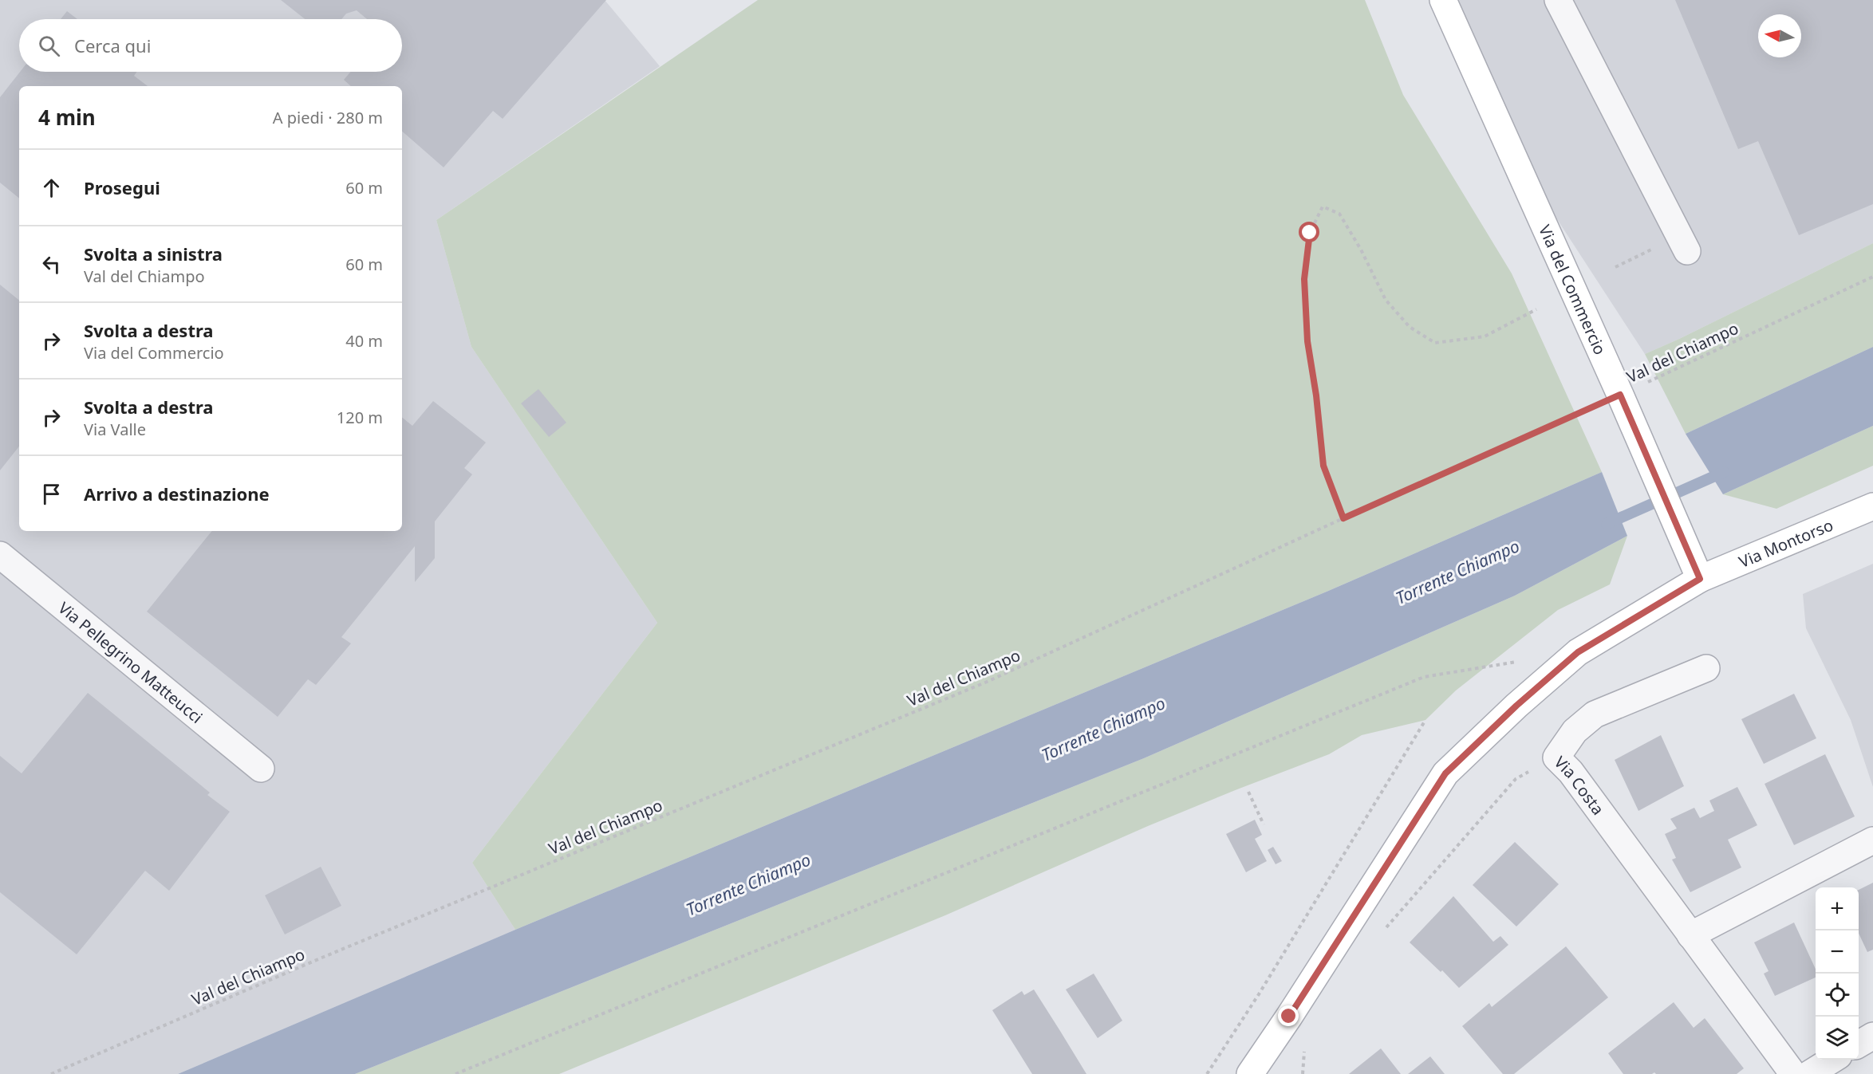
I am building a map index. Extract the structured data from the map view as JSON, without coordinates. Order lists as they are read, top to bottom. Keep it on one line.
{"streets":{"main road":["Via del Commercio","Via Montorso"],"street":["Via Pellegrino Matteucci","Via Costa"],"path":["Val del Chiampo"]},"crossings":[["Via del Commercio","Val del Chiampo"],["Via del Commercio","Via Montorso"]],"water":["Torrente Chiampo"],"north":"left","page":{"search":"Cerca qui","heading":["4 min","A piedi · 280 m"],"list":[["Prosegui","60 m"],["Svolta a sinistra","Val del Chiampo","60 m"],["Svolta a destra","Via del Commercio","40 m"],["Svolta a destra","Via Valle","120 m"],"Arrivo a destinazione"],"map_buttons":["+","−"]}}
